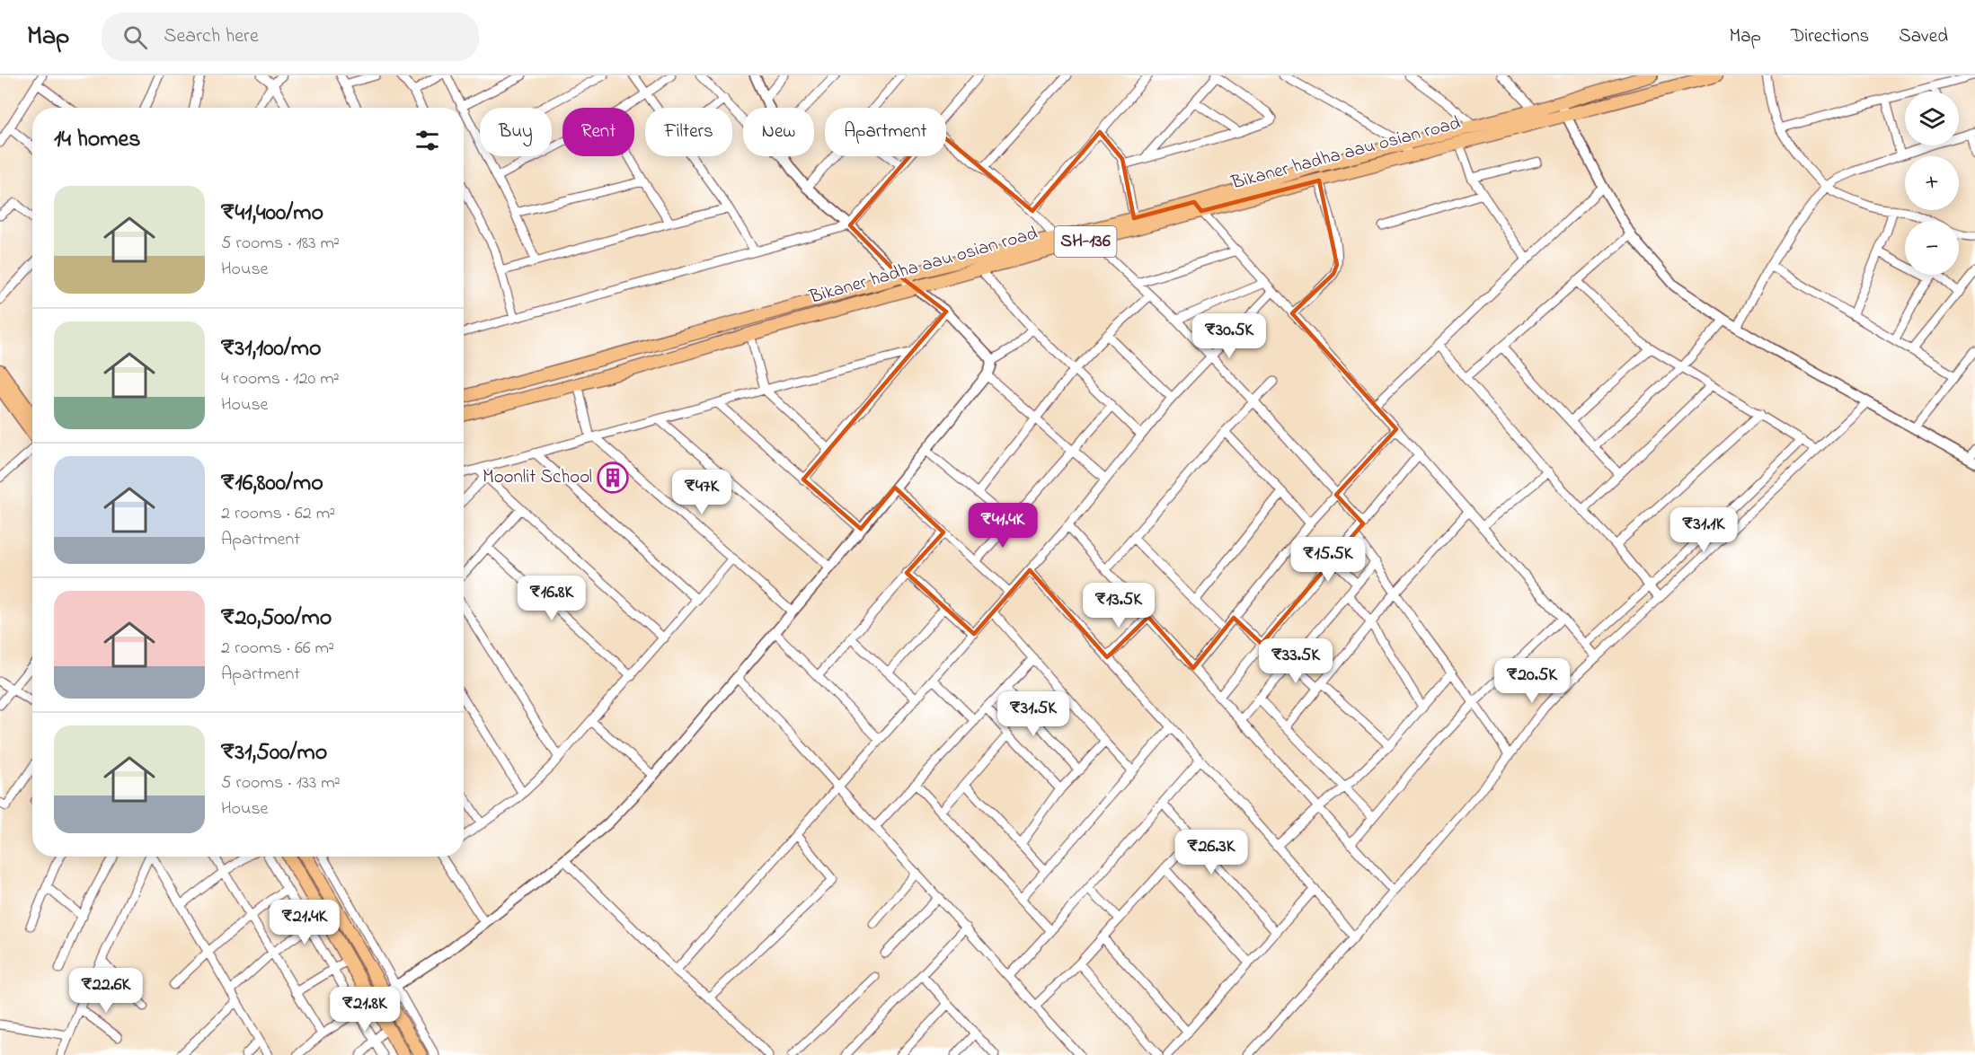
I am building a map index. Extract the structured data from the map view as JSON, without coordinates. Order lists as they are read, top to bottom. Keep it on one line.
{"streets":{"main road":["Bikaner hadha aau osian road","SH-136"]},"places":{"building":["Moonlit School"]},"page":{"header":"Map","search":"Search here","nav":["Map","Directions","Saved"],"map_buttons":["+","−"],"chip":["Buy","Rent","Filters","New","Apartment"],"heading":"14 homes","list":[{"name":"₹41,400/mo","note":"5 rooms · 183 m² · House"},{"name":"₹31,100/mo","note":"4 rooms · 120 m² · House"},{"name":"₹16,800/mo","note":"2 rooms · 62 m² · Apartment"},{"name":"₹20,500/mo","note":"2 rooms · 66 m² · Apartment"},{"name":"₹31,500/mo","note":"5 rooms · 133 m² · House"}],"price":["₹30.5K","₹47K","₹41.4K","₹31.1K","₹15.5K","₹16.8K","₹13.5K","₹33.5K","₹20.5K","₹31.5K","₹26.3K","₹21.4K","₹22.6K","₹21.8K"]}}
